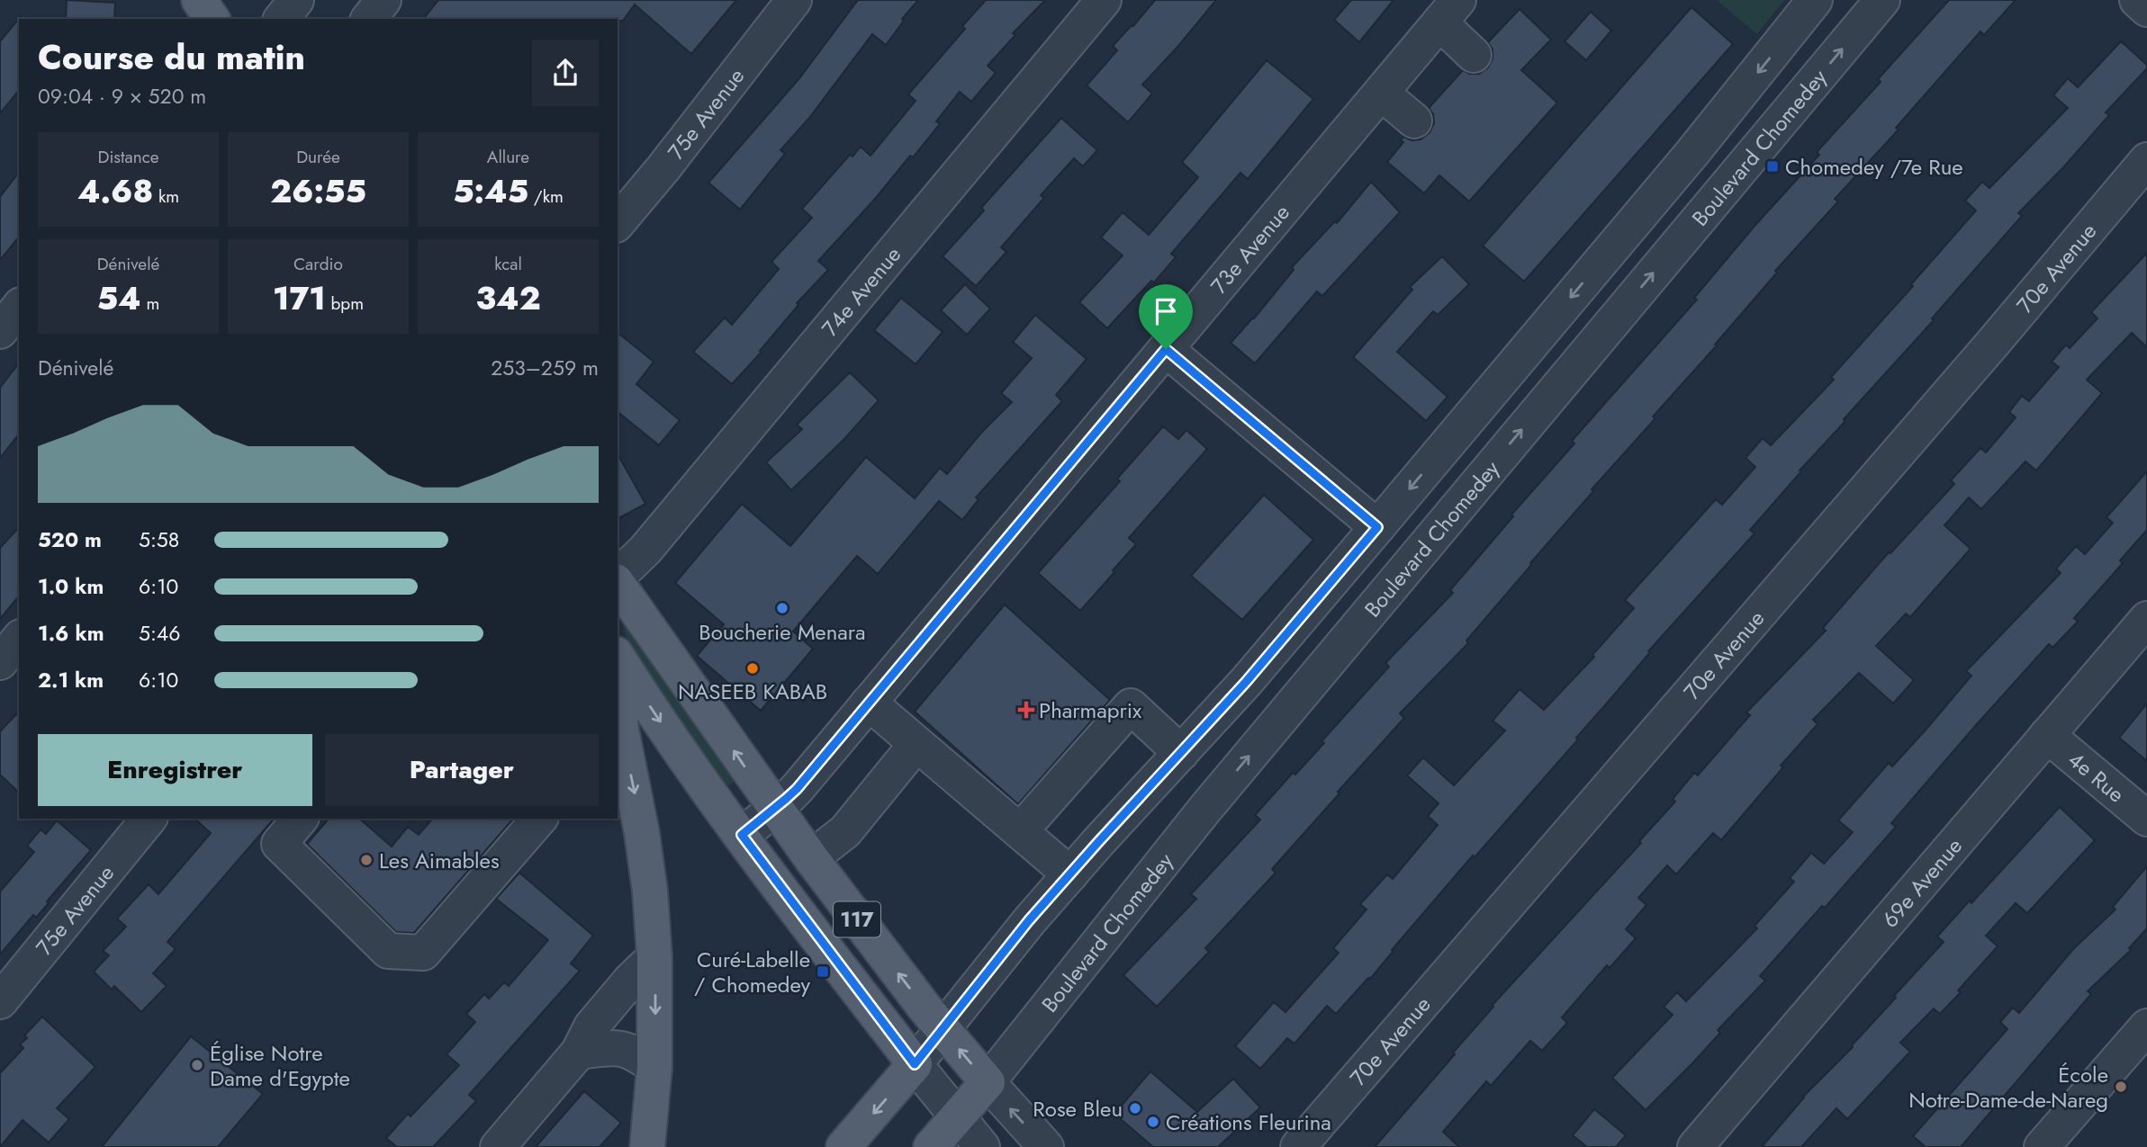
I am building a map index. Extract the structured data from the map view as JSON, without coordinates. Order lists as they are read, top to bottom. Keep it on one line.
{"streets":{"main road":["117"],"street":["75e Avenue","Boulevard Chomedey","73e Avenue","70e Avenue","74e Avenue","4e Rue","69e Avenue"]},"crossings":[["Boulevard Chomedey","117"],["73e Avenue","117"],["4e Rue","69e Avenue"]],"places":{"transit":["Chomedey /7e Rue","Curé-Labelle / Chomedey"],"other":["Boucherie Menara","NASEEB KABAB","Les Aimables","Église Notre Dame d'Egypte","École Notre-Dame-de-Nareg","Rose Bleu","Créations Fleurina"],"health":["Pharmaprix"]},"page":{"heading":["Course du matin","09:04 · 9 × 520 m"],"stats":[["Distance","4.68 km"],["Durée","26:55"],["Allure","5:45 /km"],["Dénivelé","54 m"],["Cardio","171 bpm"],["kcal","342"]],"chart":["Dénivelé","253–259 m"],"list":[{"name":"520 m","note":"5:58"},{"name":"1.0 km","note":"6:10"},{"name":"1.6 km","note":"5:46"},{"name":"2.1 km","note":"6:10"}],"buttons":["Enregistrer","Partager"]}}
